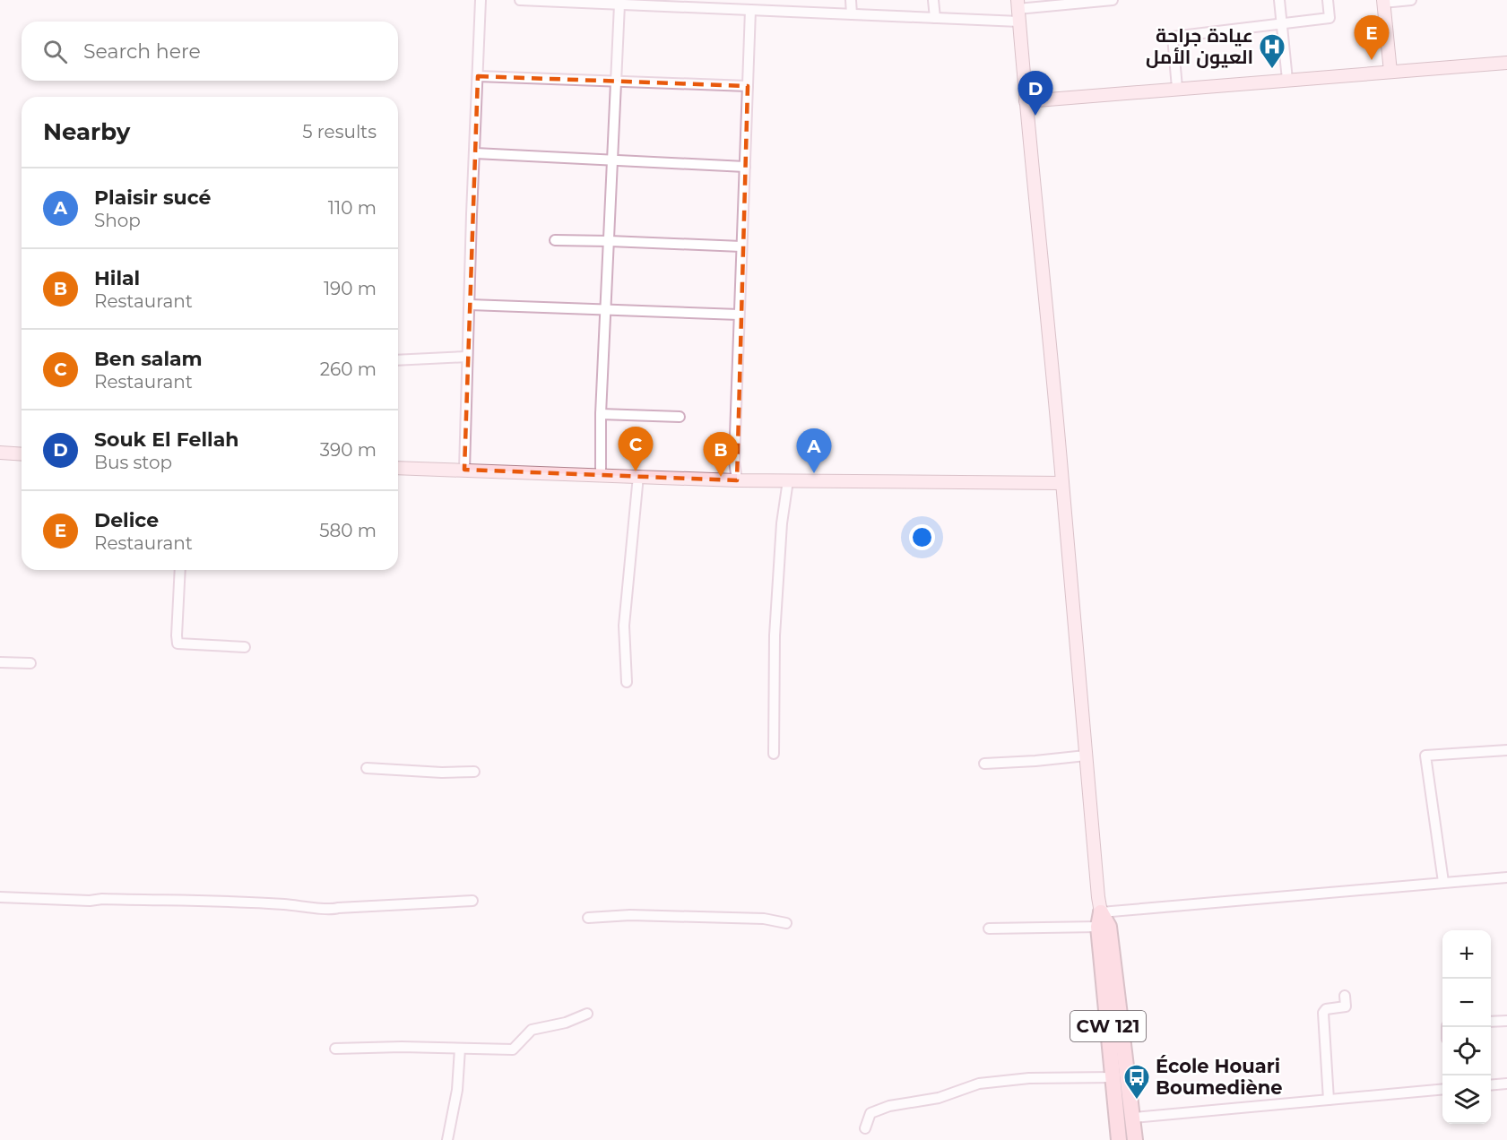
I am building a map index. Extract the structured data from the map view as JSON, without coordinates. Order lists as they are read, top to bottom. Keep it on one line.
{"streets":{"highway":["CW 121"]},"places":{"hospital":["عيادة جراحة العيون الأمل"],"bus stop":["École Houari Boumediène"]},"page":{"pins":["E","D","C","A","B"],"search":"Search here","heading":["Nearby","5 results"],"list":[{"mark":"A","name":"Plaisir sucé","note":"Shop","value":"110 m"},{"mark":"B","name":"Hilal","note":"Restaurant","value":"190 m"},{"mark":"C","name":"Ben salam","note":"Restaurant","value":"260 m"},{"mark":"D","name":"Souk El Fellah","note":"Bus stop","value":"390 m"},{"mark":"E","name":"Delice","note":"Restaurant","value":"580 m"}],"map_buttons":["+","−"]}}
